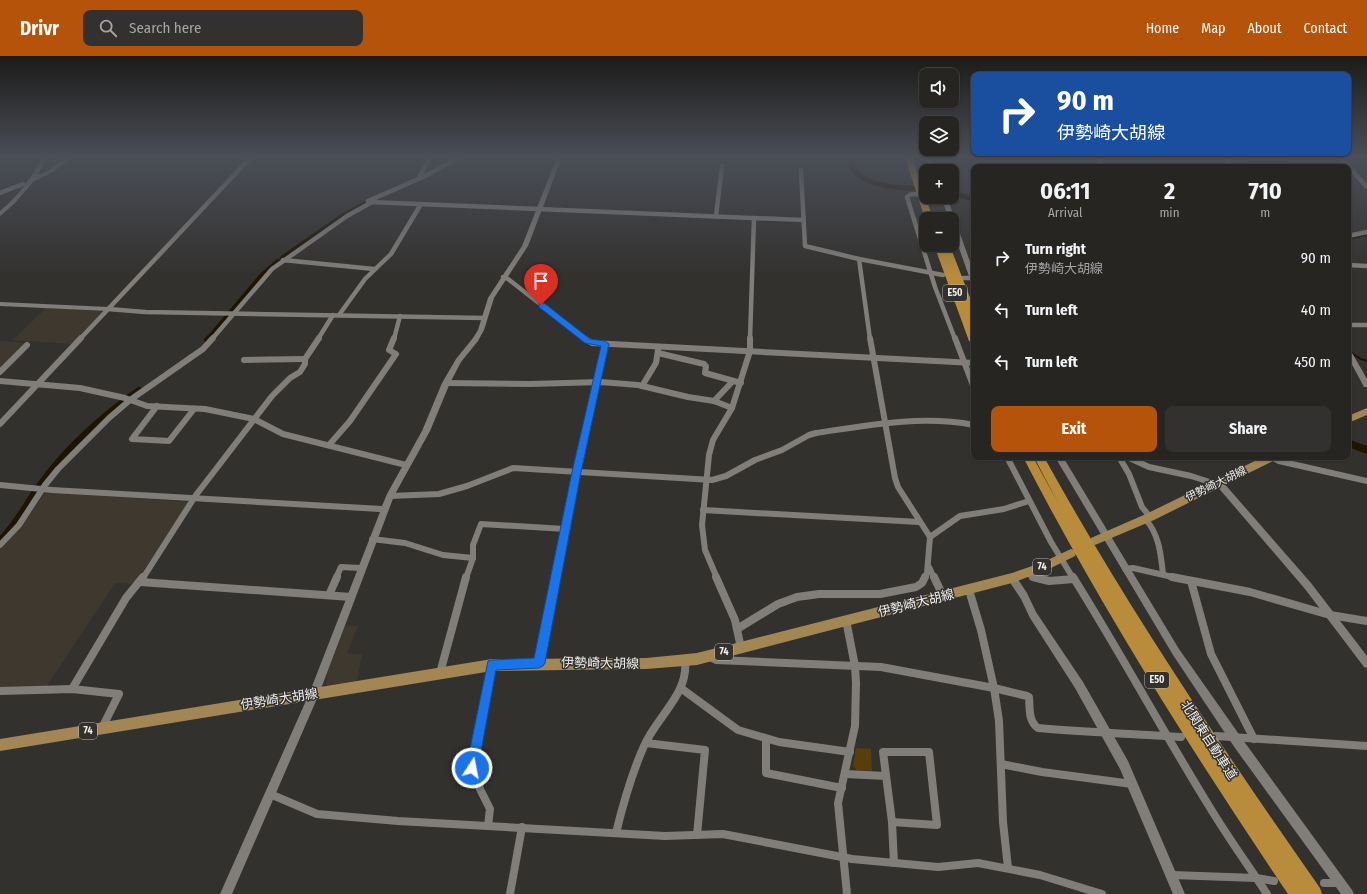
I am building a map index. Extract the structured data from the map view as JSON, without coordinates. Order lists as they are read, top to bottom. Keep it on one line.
{"streets":{"highway":["E50","北関東自動車道"],"main road":["伊勢崎大胡線","74"]},"page":{"header":"Drivr","search":"Search here","nav":["Home","Map","About","Contact"],"map_buttons":["+","−"],"turn":["90 m","伊勢崎大胡線"],"eta":["06:11","Arrival","2","min","710","m"],"list":[{"name":"Turn right","note":"伊勢崎大胡線","value":"90 m"},{"name":"Turn left","value":"40 m"},{"name":"Turn left","value":"450 m"}],"buttons":["Exit","Share"]}}
